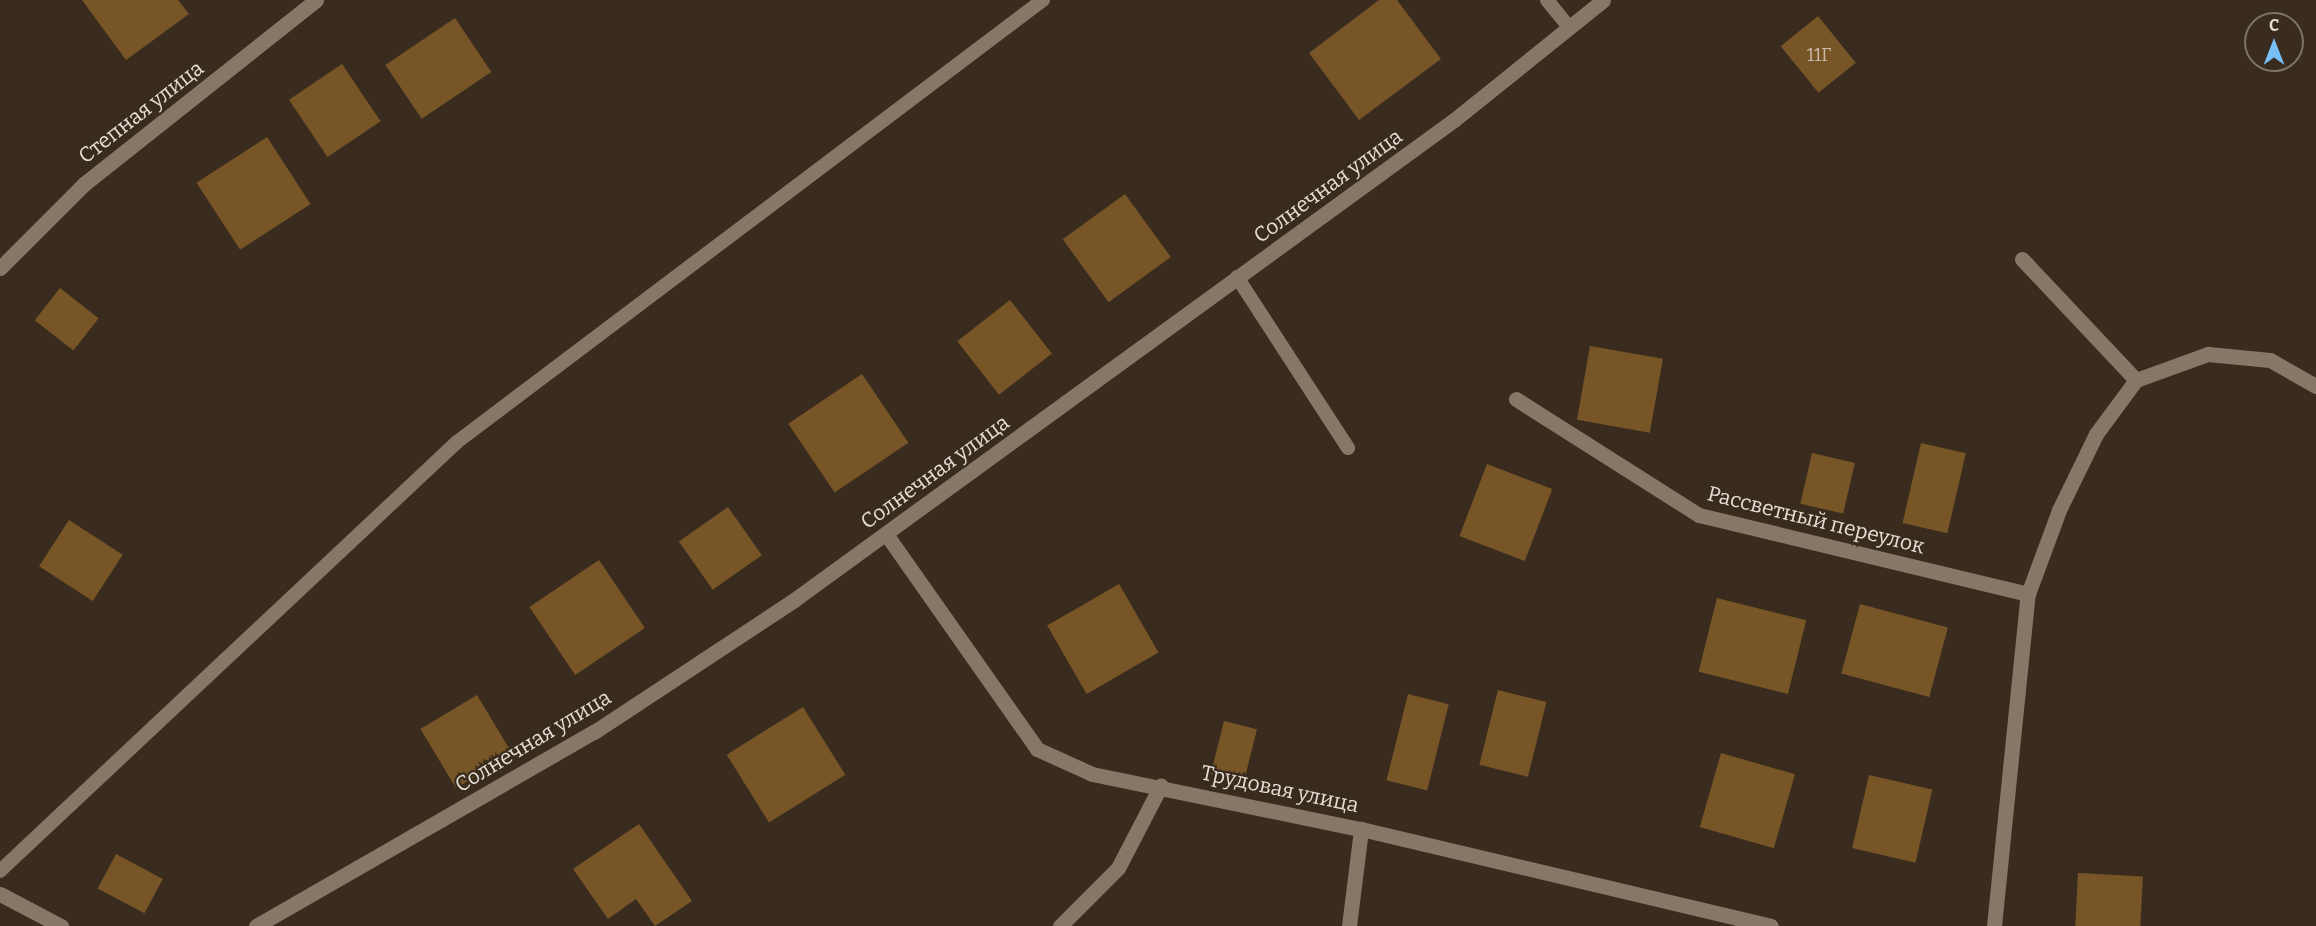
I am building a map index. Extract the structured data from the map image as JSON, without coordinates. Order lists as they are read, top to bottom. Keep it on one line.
{"streets":{"street":["Степная улица","Солнечная улица","Рассветный переулок","Трудовая улица"]},"crossings":[["Солнечная улица","Трудовая улица"]],"house_numbers":["11Г"],"north":"top"}
